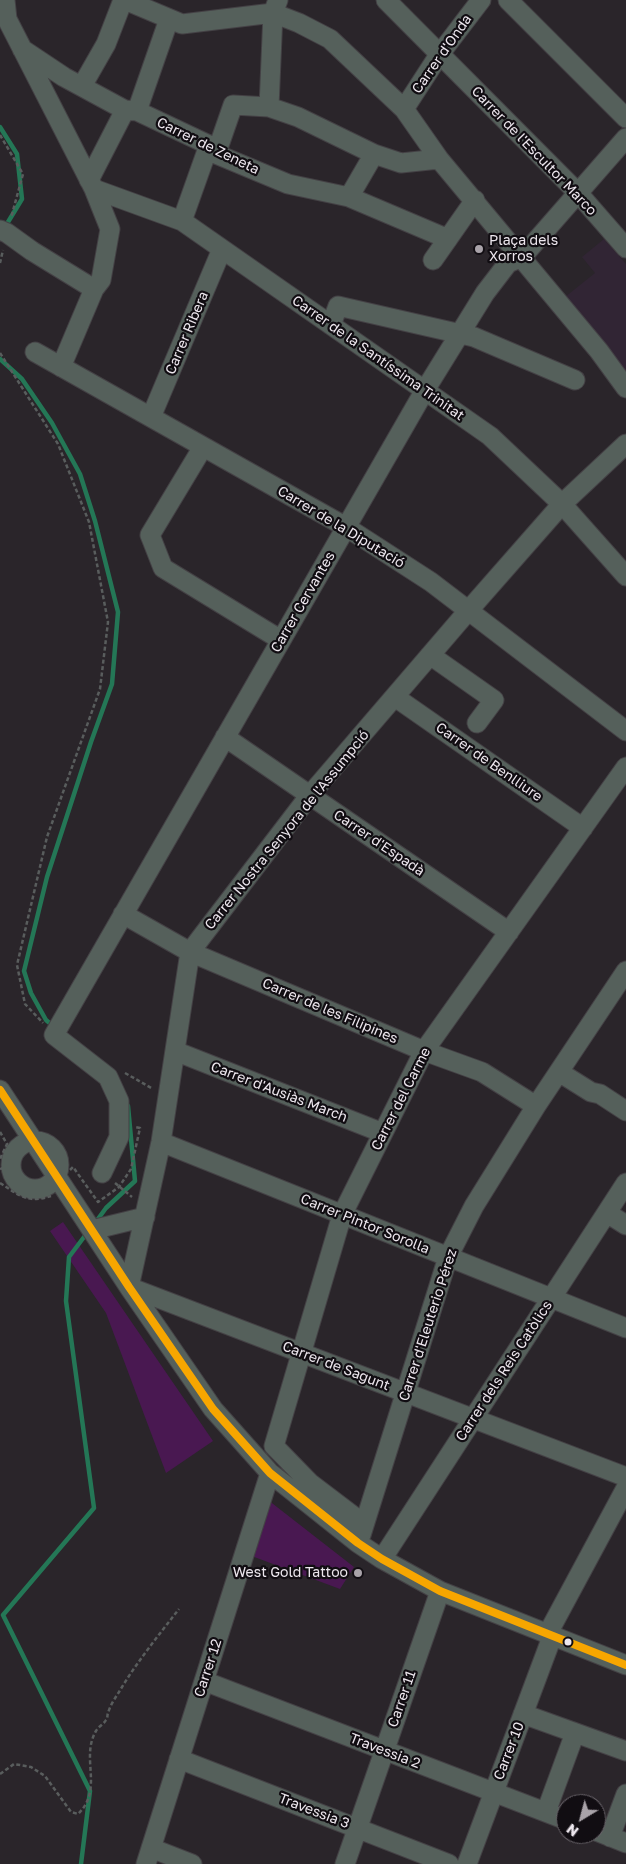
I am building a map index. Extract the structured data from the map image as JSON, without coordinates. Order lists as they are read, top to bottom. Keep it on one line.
{"streets":{"street":["Carrer d'Onda","Carrer de Zeneta","Carrer de l'Escultor Marco","Carrer Ribera","Carrer de la Santíssima Trinitat","Carrer de la Diputació","Carrer Cervantes","Carrer de Benlliure","Carrer Nostra Senyora de l'Assumpció","Carrer d'Espadà","Carrer de les Filipines","Carrer d'Ausiàs March","Carrer del Carme","Carrer Pintor Sorolla","Carrer d'Eleuterio Pérez","Carrer de Sagunt","Carrer dels Reis Catòlics","Carrer 12","Carrer 11","Travessia 2","Carrer 10","Travessia 3"]},"crossings":[["Carrer d'Onda","Carrer de l'Escultor Marco"],["Carrer Ribera","Carrer de la Santíssima Trinitat"],["Carrer Ribera","Carrer de la Diputació"],["Carrer de la Santíssima Trinitat","Carrer Cervantes"],["Carrer de la Santíssima Trinitat","Carrer Nostra Senyora de l'Assumpció"],["Carrer de la Diputació","Carrer Cervantes"],["Carrer de la Diputació","Carrer Nostra Senyora de l'Assumpció"],["Carrer Cervantes","Carrer d'Espadà"],["Carrer Cervantes","Carrer de les Filipines"],["Carrer de Benlliure","Carrer Nostra Senyora de l'Assumpció"],["Carrer de Benlliure","Carrer del Carme"],["Carrer Nostra Senyora de l'Assumpció","Carrer d'Espadà"],["Carrer Nostra Senyora de l'Assumpció","Carrer de les Filipines"],["Carrer Nostra Senyora de l'Assumpció","Carrer d'Ausiàs March"],["Carrer Nostra Senyora de l'Assumpció","Carrer Pintor Sorolla"],["Carrer Nostra Senyora de l'Assumpció","Carrer de Sagunt"],["Carrer d'Espadà","Carrer del Carme"],["Carrer de les Filipines","Carrer del Carme"],["Carrer de les Filipines","Carrer d'Eleuterio Pérez"],["Carrer d'Ausiàs March","Carrer del Carme"],["Carrer del Carme","Carrer Pintor Sorolla"],["Carrer del Carme","Carrer d'Eleuterio Pérez"],["Carrer del Carme","Carrer de Sagunt"],["Carrer Pintor Sorolla","Carrer d'Eleuterio Pérez"],["Carrer Pintor Sorolla","Carrer dels Reis Catòlics"],["Carrer d'Eleuterio Pérez","Carrer de Sagunt"],["Carrer de Sagunt","Carrer dels Reis Catòlics"],["Carrer 12","Travessia 2"],["Carrer 12","Travessia 3"],["Carrer 11","Travessia 2"],["Carrer 11","Travessia 3"],["Travessia 2","Carrer 10"]],"places":["Plaça dels Xorros","West Gold Tattoo"],"north":"bottom left"}
